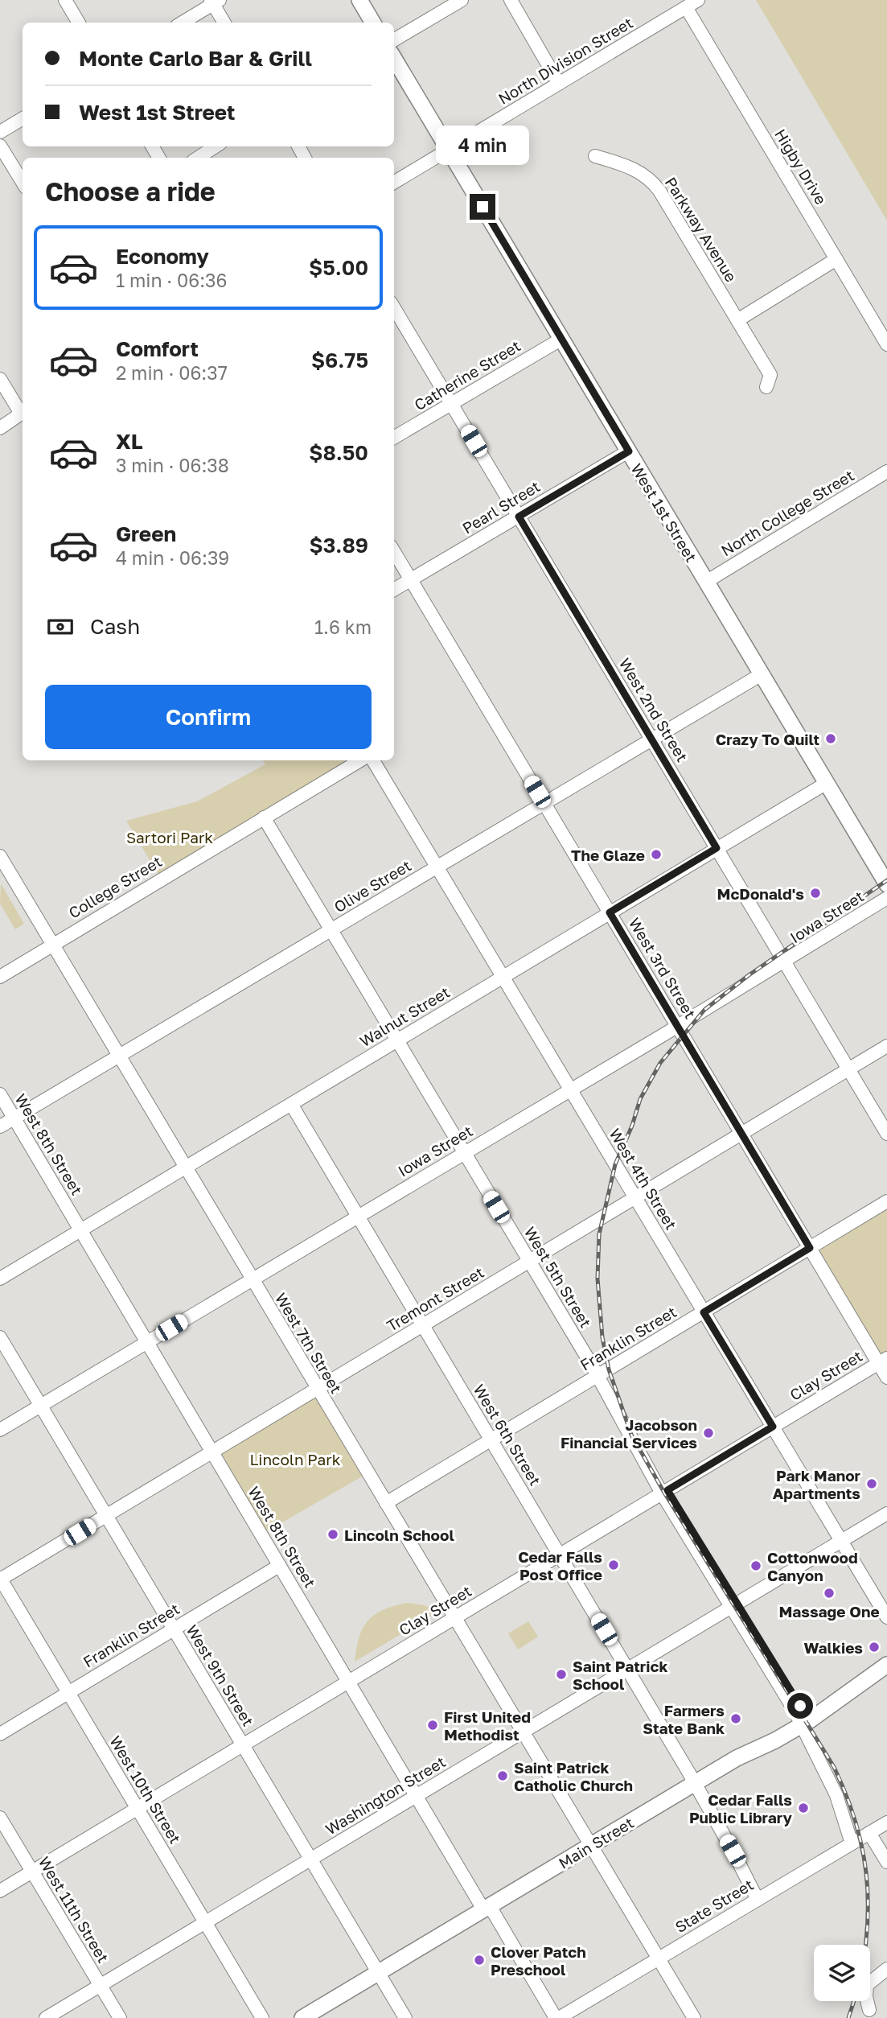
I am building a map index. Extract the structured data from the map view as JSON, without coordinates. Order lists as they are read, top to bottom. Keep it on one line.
{"streets":{"main road":["West 1st Street","Main Street"],"street":["North Division Street","Higby Drive","Parkway Avenue","Catherine Street","Pearl Street","North College Street","West 2nd Street","Olive Street","College Street","Iowa Street","West 3rd Street","Walnut Street","West 8th Street","West 4th Street","West 5th Street","Tremont Street","Franklin Street","West 7th Street","Clay Street","West 6th Street","West 9th Street","West 10th Street","Washington Street","State Street","West 11th Street"]},"crossings":[["North Division Street","Higby Drive"],["North Division Street","West 1st Street"],["Catherine Street","West 1st Street"],["Catherine Street","West 2nd Street"],["Pearl Street","West 1st Street"],["Pearl Street","West 2nd Street"],["Pearl Street","West 3rd Street"],["West 1st Street","North College Street"],["West 1st Street","Olive Street"],["West 1st Street","Walnut Street"],["West 2nd Street","Olive Street"],["West 2nd Street","Iowa Street"],["West 2nd Street","Walnut Street"],["West 2nd Street","Tremont Street"],["Olive Street","West 3rd Street"],["Olive Street","West 8th Street"],["Olive Street","West 4th Street"],["Olive Street","West 5th Street"],["Olive Street","West 7th Street"],["College Street","West 5th Street"],["College Street","West 7th Street"],["Iowa Street","West 3rd Street"],["Iowa Street","West 8th Street"],["Iowa Street","West 4th Street"],["Iowa Street","West 5th Street"],["Iowa Street","West 7th Street"],["Iowa Street","West 6th Street"],["Iowa Street","West 9th Street"],["West 3rd Street","Walnut Street"],["West 3rd Street","Tremont Street"],["West 3rd Street","Franklin Street"],["West 3rd Street","Clay Street"],["Walnut Street","West 8th Street"],["Walnut Street","West 4th Street"],["Walnut Street","West 5th Street"],["Walnut Street","West 7th Street"],["Walnut Street","West 6th Street"],["West 8th Street","Tremont Street"],["West 8th Street","Franklin Street"],["West 8th Street","Clay Street"],["West 8th Street","Washington Street"],["West 8th Street","Main Street"],["West 8th Street","State Street"],["West 4th Street","Tremont Street"],["West 4th Street","Franklin Street"],["West 4th Street","Clay Street"],["West 4th Street","Washington Street"],["West 5th Street","Tremont Street"],["West 5th Street","Franklin Street"],["West 5th Street","Clay Street"],["West 5th Street","Washington Street"],["West 5th Street","Main Street"],["West 5th Street","State Street"],["Tremont Street","West 7th Street"],["Tremont Street","West 6th Street"],["Tremont Street","West 9th Street"],["Tremont Street","West 10th Street"],["Franklin Street","West 7th Street"],["Franklin Street","West 6th Street"],["Franklin Street","West 9th Street"],["Franklin Street","West 10th Street"],["West 7th Street","Clay Street"],["West 7th Street","Washington Street"],["West 7th Street","Main Street"],["West 7th Street","State Street"],["Clay Street","West 6th Street"],["Clay Street","West 9th Street"],["Clay Street","West 10th Street"],["Clay Street","West 11th Street"],["West 6th Street","Washington Street"],["West 6th Street","Main Street"],["West 6th Street","State Street"],["West 9th Street","Washington Street"],["West 9th Street","Main Street"],["West 10th Street","Washington Street"],["Washington Street","West 11th Street"]],"parks":["Sartori Park","Lincoln Park"],"places":["Crazy To Quilt","The Glaze","McDonald's","Jacobson Financial Services","Park Manor Apartments","Lincoln School","Cedar Falls Post Office","Cottonwood Canyon","Massage One","Walkies","Saint Patrick School","Farmers State Bank","First United Methodist","Saint Patrick Catholic Church","Cedar Falls Public Library","Clover Patch Preschool"],"page":{"banner":["Monte Carlo Bar & Grill","West 1st Street"],"bubble":"4 min","heading":"Choose a ride","list":[{"name":"Economy","note":"1 min · 06:36","value":"$5.00"},{"name":"Comfort","note":"2 min · 06:37","value":"$6.75"},{"name":"XL","note":"3 min · 06:38","value":"$8.50"},{"name":"Green","note":"4 min · 06:39","value":"$3.89"}],"pay":["Cash","1.6 km"],"buttons":"Confirm"}}
